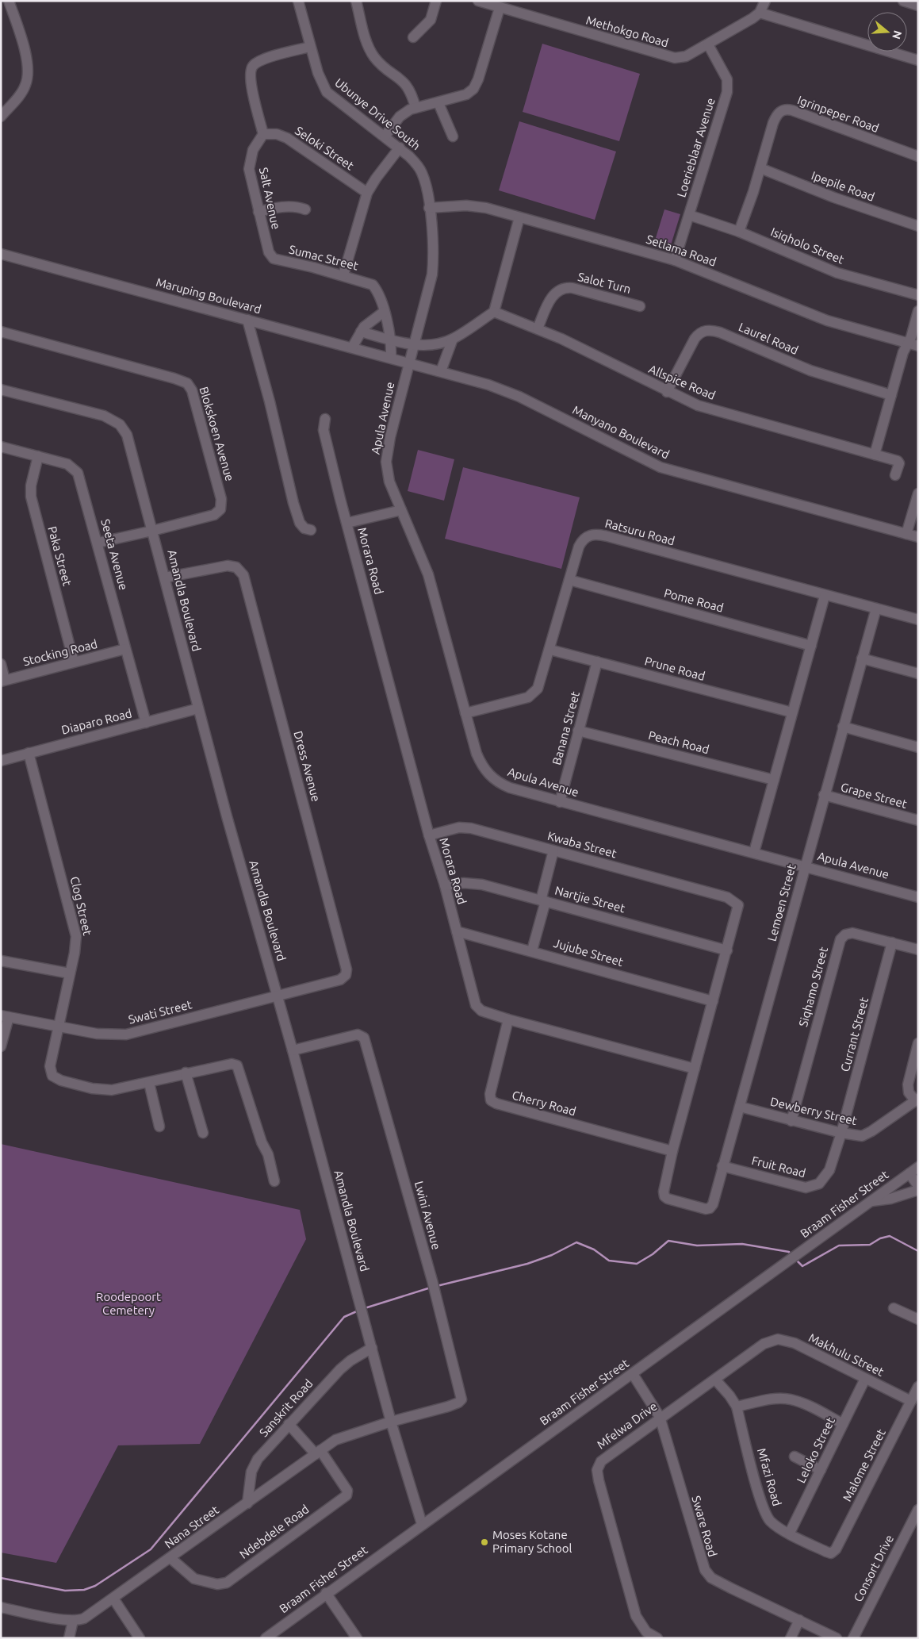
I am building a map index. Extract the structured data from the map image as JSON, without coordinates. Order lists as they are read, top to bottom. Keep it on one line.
{"streets":{"street":["Methokgo Road","Ubunye Drive South","Igrinpeper Road","Loerieblaar Avenue","Seloki Street","Ipepile Road","Salt Avenue","Isiqholo Street","Setlama Road","Sumac Street","Salot Turn","Maruping Boulevard","Laurel Road","Allspice Road","Apula Avenue","Manyano Boulevard","Blokskoen Avenue","Ratsuru Road","Seeta Avenue","Paka Street","Morara Road","Amandla Boulevard","Pome Road","Stocking Road","Prune Road","Diaparo Road","Banana Street","Peach Road","Dress Avenue","Grape Street","Kwaba Street","Nartjie Street","Lemoen Street","Clog Street","Jujube Street","Siqhamo Street","Swati Street","Currant Street","Cherry Road","Dewberry Street","Fruit Road","Braam Fisher Street","Lwini Avenue","Makhulu Street","Sanskrit Road","Mfelwa Drive","Leloko Street","Malome Street","Mfazi Road","Sware Road","Nana Street","Ndebdele Road","Consort Drive"]},"crossings":[["Methokgo Road","Loerieblaar Avenue"],["Ubunye Drive South","Setlama Road"],["Ubunye Drive South","Maruping Boulevard"],["Ubunye Drive South","Apula Avenue"],["Ubunye Drive South","Manyano Boulevard"],["Igrinpeper Road","Ipepile Road"],["Igrinpeper Road","Isiqholo Street"],["Loerieblaar Avenue","Isiqholo Street"],["Loerieblaar Avenue","Setlama Road"],["Seloki Street","Salt Avenue"],["Salt Avenue","Sumac Street"],["Salot Turn","Allspice Road"],["Maruping Boulevard","Apula Avenue"],["Maruping Boulevard","Manyano Boulevard"],["Laurel Road","Allspice Road"],["Apula Avenue","Manyano Boulevard"],["Apula Avenue","Ratsuru Road"],["Apula Avenue","Morara Road"],["Apula Avenue","Banana Street"],["Apula Avenue","Lemoen Street"],["Blokskoen Avenue","Seeta Avenue"],["Blokskoen Avenue","Amandla Boulevard"],["Ratsuru Road","Pome Road"],["Ratsuru Road","Prune Road"],["Ratsuru Road","Lemoen Street"],["Seeta Avenue","Paka Street"],["Seeta Avenue","Stocking Road"],["Seeta Avenue","Diaparo Road"],["Paka Street","Stocking Road"],["Morara Road","Kwaba Street"],["Morara Road","Nartjie Street"],["Morara Road","Jujube Street"],["Morara Road","Cherry Road"],["Amandla Boulevard","Diaparo Road"],["Amandla Boulevard","Dress Avenue"],["Amandla Boulevard","Swati Street"],["Amandla Boulevard","Braam Fisher Street"],["Amandla Boulevard","Lwini Avenue"],["Amandla Boulevard","Sanskrit Road"],["Amandla Boulevard","Nana Street"],["Prune Road","Banana Street"],["Diaparo Road","Clog Street"],["Banana Street","Peach Road"],["Dress Avenue","Swati Street"],["Grape Street","Lemoen Street"],["Kwaba Street","Nartjie Street"],["Lemoen Street","Cherry Road"],["Lemoen Street","Dewberry Street"],["Lemoen Street","Fruit Road"],["Clog Street","Swati Street"],["Siqhamo Street","Currant Street"],["Siqhamo Street","Dewberry Street"],["Currant Street","Dewberry Street"],["Currant Street","Fruit Road"],["Dewberry Street","Fruit Road"],["Braam Fisher Street","Sware Road"],["Lwini Avenue","Nana Street"],["Makhulu Street","Mfelwa Drive"],["Makhulu Street","Leloko Street"],["Makhulu Street","Malome Street"],["Sanskrit Road","Nana Street"],["Sanskrit Road","Ndebdele Road"],["Mfelwa Drive","Mfazi Road"],["Mfelwa Drive","Sware Road"],["Leloko Street","Mfazi Road"],["Malome Street","Mfazi Road"],["Nana Street","Ndebdele Road"]],"parks":["Roodepoort Cemetery"],"places":["Moses Kotane Primary School"],"north":"right"}
